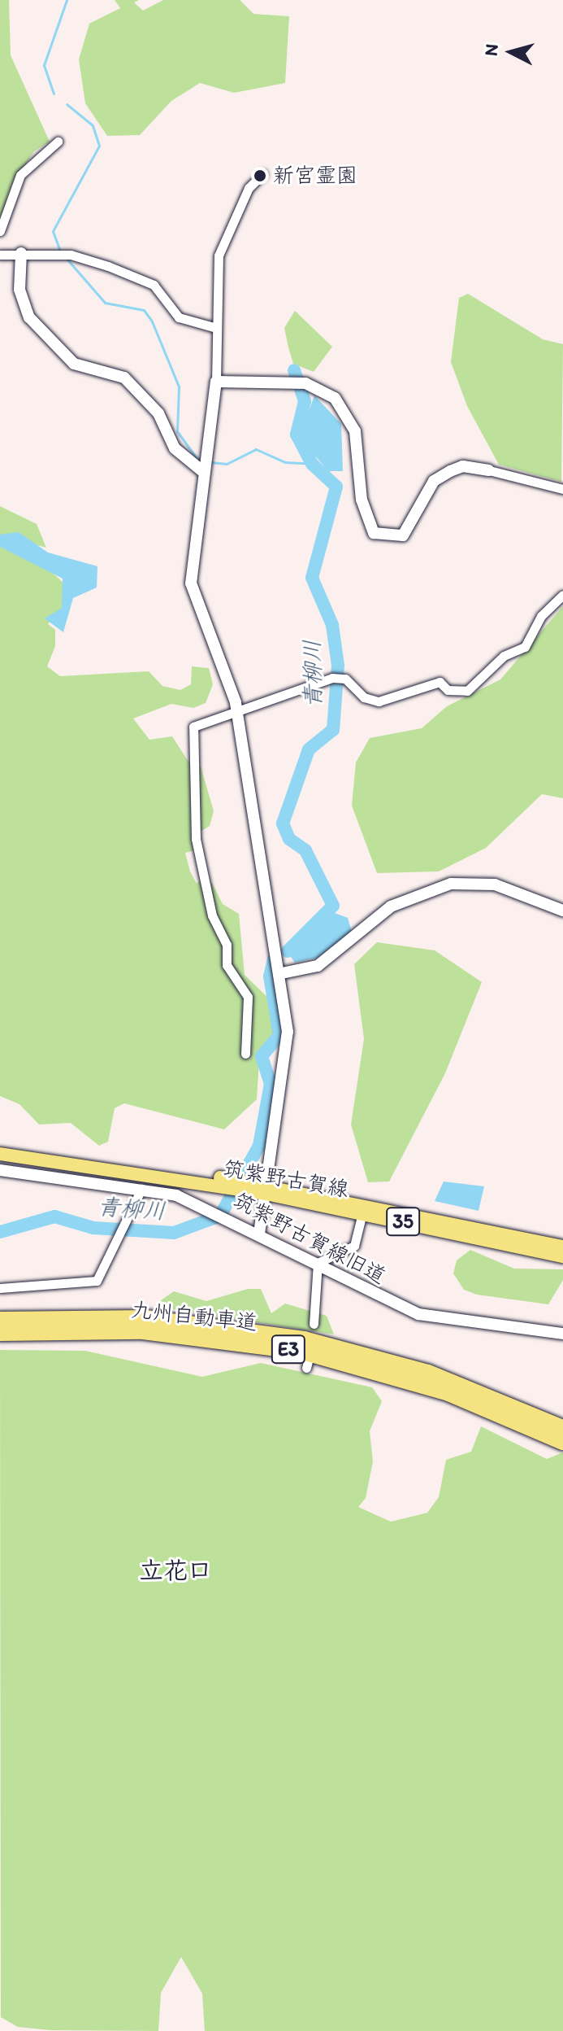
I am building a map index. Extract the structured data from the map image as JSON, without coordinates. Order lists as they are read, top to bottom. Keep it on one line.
{"streets":{"highway":["九州自動車道","E3"],"main road":["筑紫野古賀線","35"],"street":["筑紫野古賀線旧道"]},"districts":["立花口"],"water":["青柳川"],"places":["新宮霊園"],"north":"left"}
